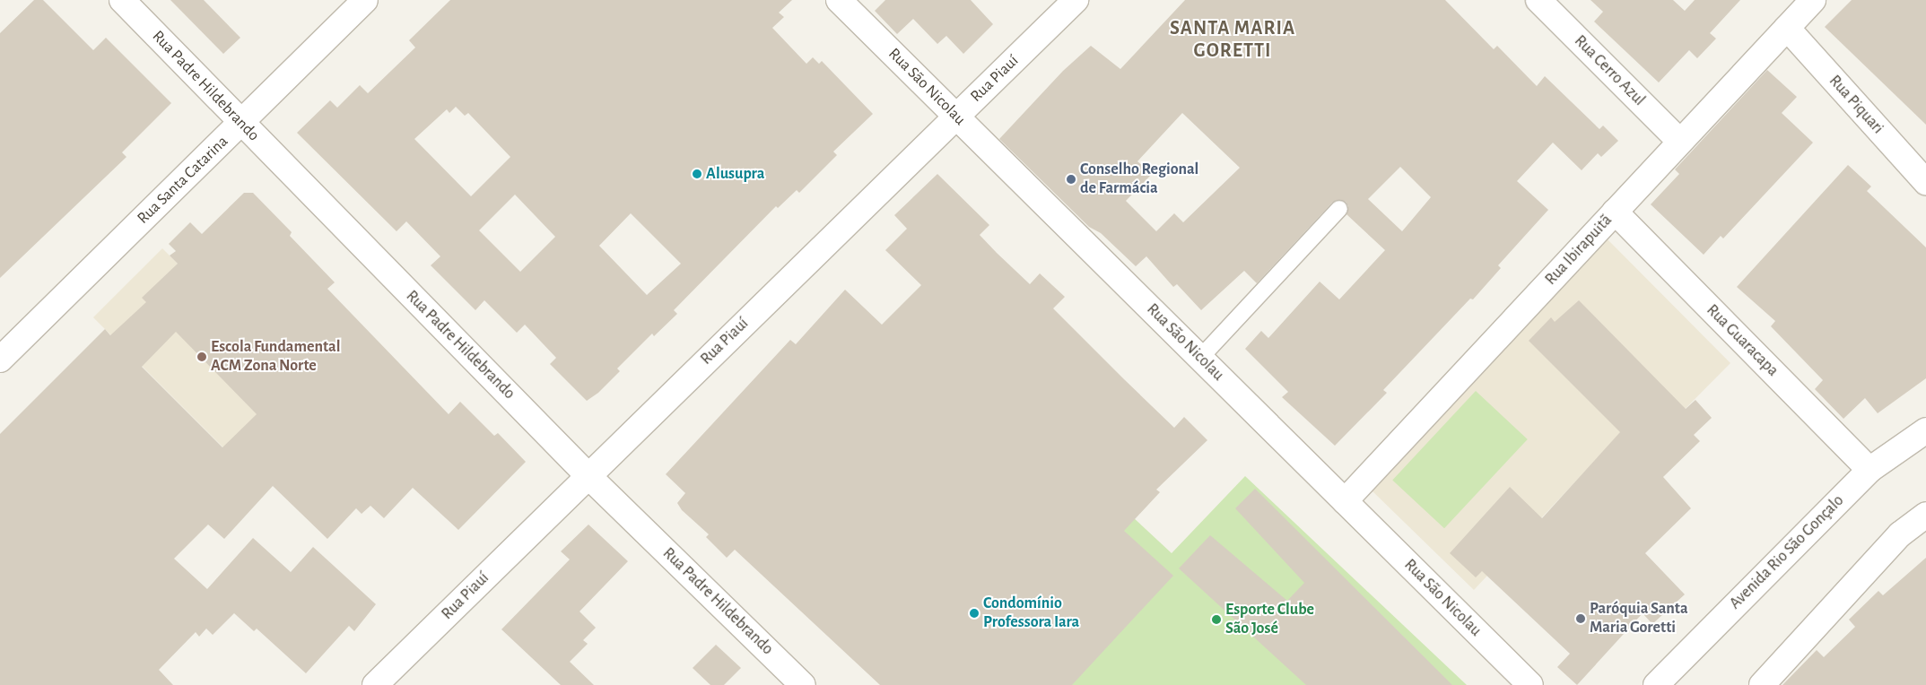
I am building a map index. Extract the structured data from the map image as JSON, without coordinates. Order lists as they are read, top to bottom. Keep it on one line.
{"streets":{"street":["Rua Cerro Azul","Rua Piauí","Rua Padre Hildebrando","Rua São Nicolau","Rua Piquari","Rua Santa Catarina","Rua Ibirapuitã","Rua Guaracapa","Avenida Rio São Gonçalo"]},"crossings":[["Rua Cerro Azul","Rua Ibirapuitã"],["Rua Piauí","Rua Padre Hildebrando"],["Rua Piauí","Rua São Nicolau"],["Rua Padre Hildebrando","Rua Santa Catarina"],["Rua São Nicolau","Rua Ibirapuitã"],["Rua Piquari","Rua Ibirapuitã"],["Rua Ibirapuitã","Rua Guaracapa"],["Rua Guaracapa","Avenida Rio São Gonçalo"]],"districts":["SANTA MARIA GORETTI"],"places":["Alusupra","Conselho Regional de Farmácia","Escola Fundamental ACM Zona Norte","Condomínio Professora Iara","Paróquia Santa Maria Goretti","Esporte Clube São José"]}
